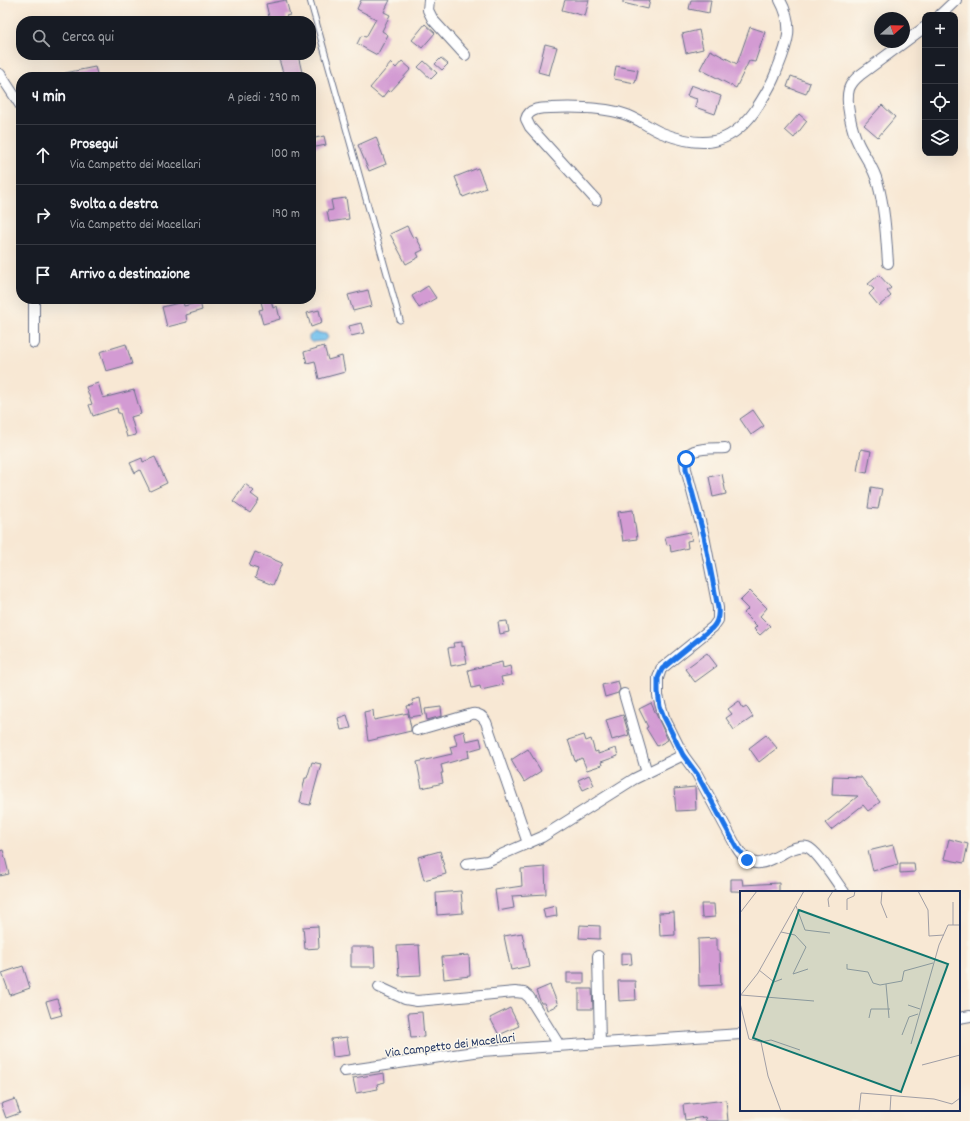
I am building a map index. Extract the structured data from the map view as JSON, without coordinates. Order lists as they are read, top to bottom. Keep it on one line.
{"streets":{"street":["Via Campetto dei Macellari"]},"north":"right","page":{"map_buttons":["+","−"],"search":"Cerca qui","heading":["4 min","A piedi · 290 m"],"list":[["Prosegui","Via Campetto dei Macellari","100 m"],["Svolta a destra","Via Campetto dei Macellari","190 m"],"Arrivo a destinazione"]}}
